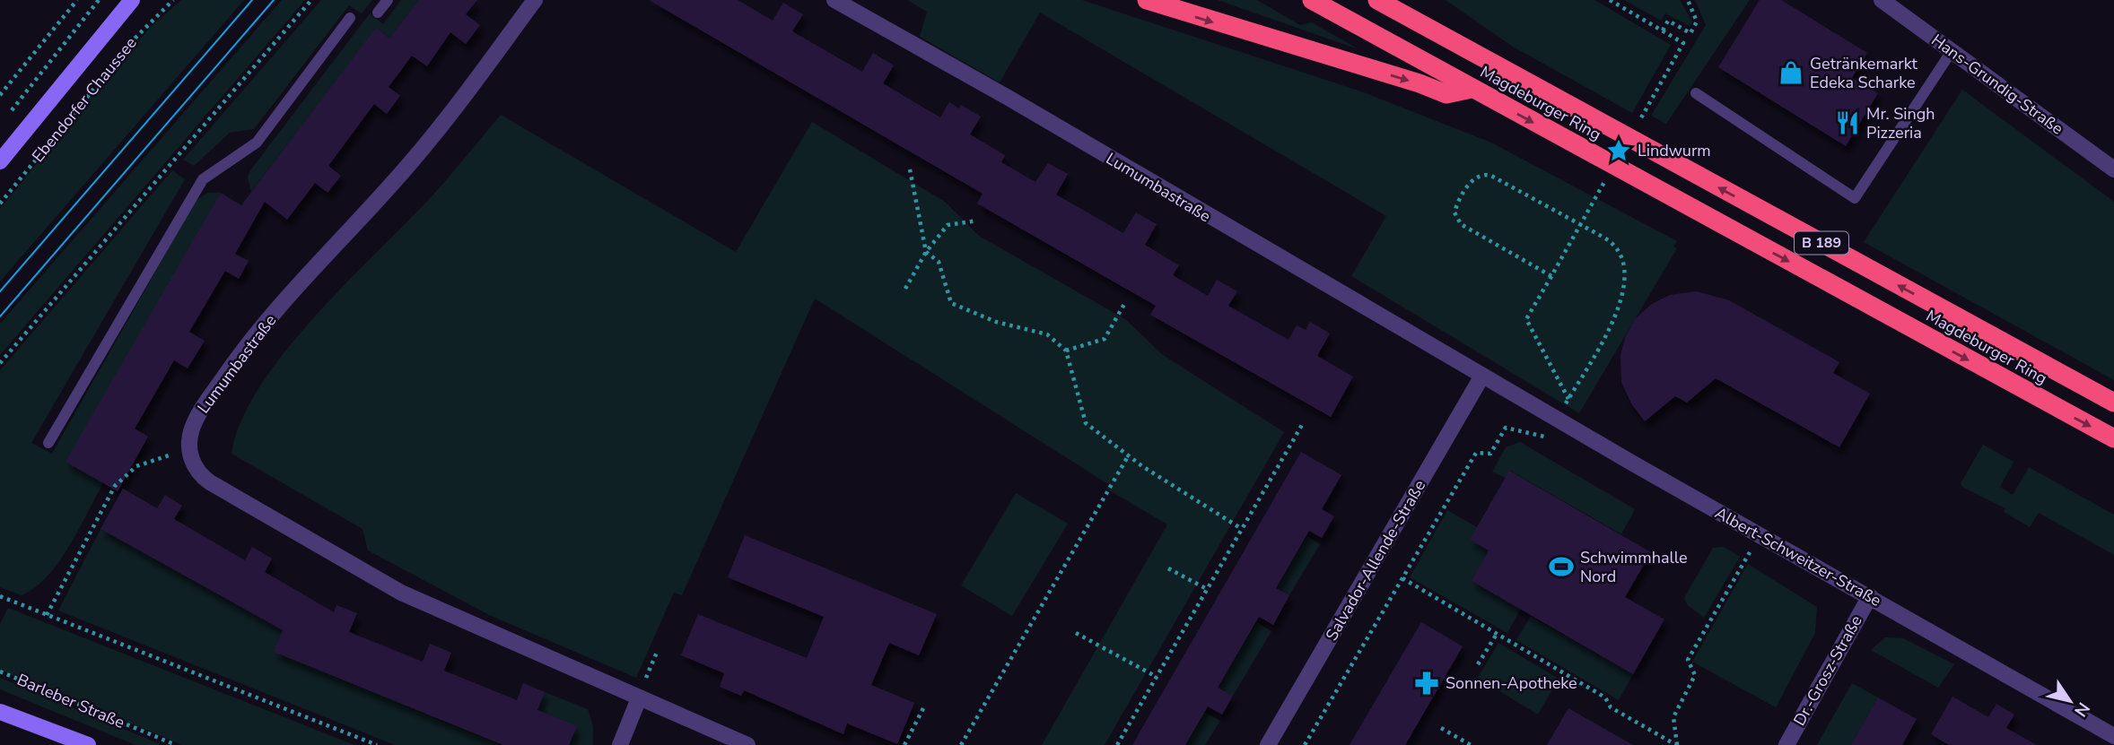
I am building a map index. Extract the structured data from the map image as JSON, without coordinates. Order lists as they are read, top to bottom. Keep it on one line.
{"streets":{"highway":["Magdeburger Ring","B 189"],"main road":["Ebendorfer Chaussee"],"street":["Hans-Grundig-Straße","Lumumbastraße","Albert-Schweitzer-Straße","Salvador-Allende-Straße","Dr.-Grosz-Straße"],"path":["Barleber Straße"]},"crossings":[["Lumumbastraße","Albert-Schweitzer-Straße"],["Lumumbastraße","Salvador-Allende-Straße"],["Albert-Schweitzer-Straße","Salvador-Allende-Straße"],["Albert-Schweitzer-Straße","Dr.-Grosz-Straße"]],"places":{"shop":["Getränkemarkt Edeka Scharke"],"restaurant":["Mr. Singh Pizzeria"],"place":["Lindwurm"],"sports":["Schwimmhalle Nord"],"pharmacy":["Sonnen-Apotheke"]},"north":"bottom right"}
